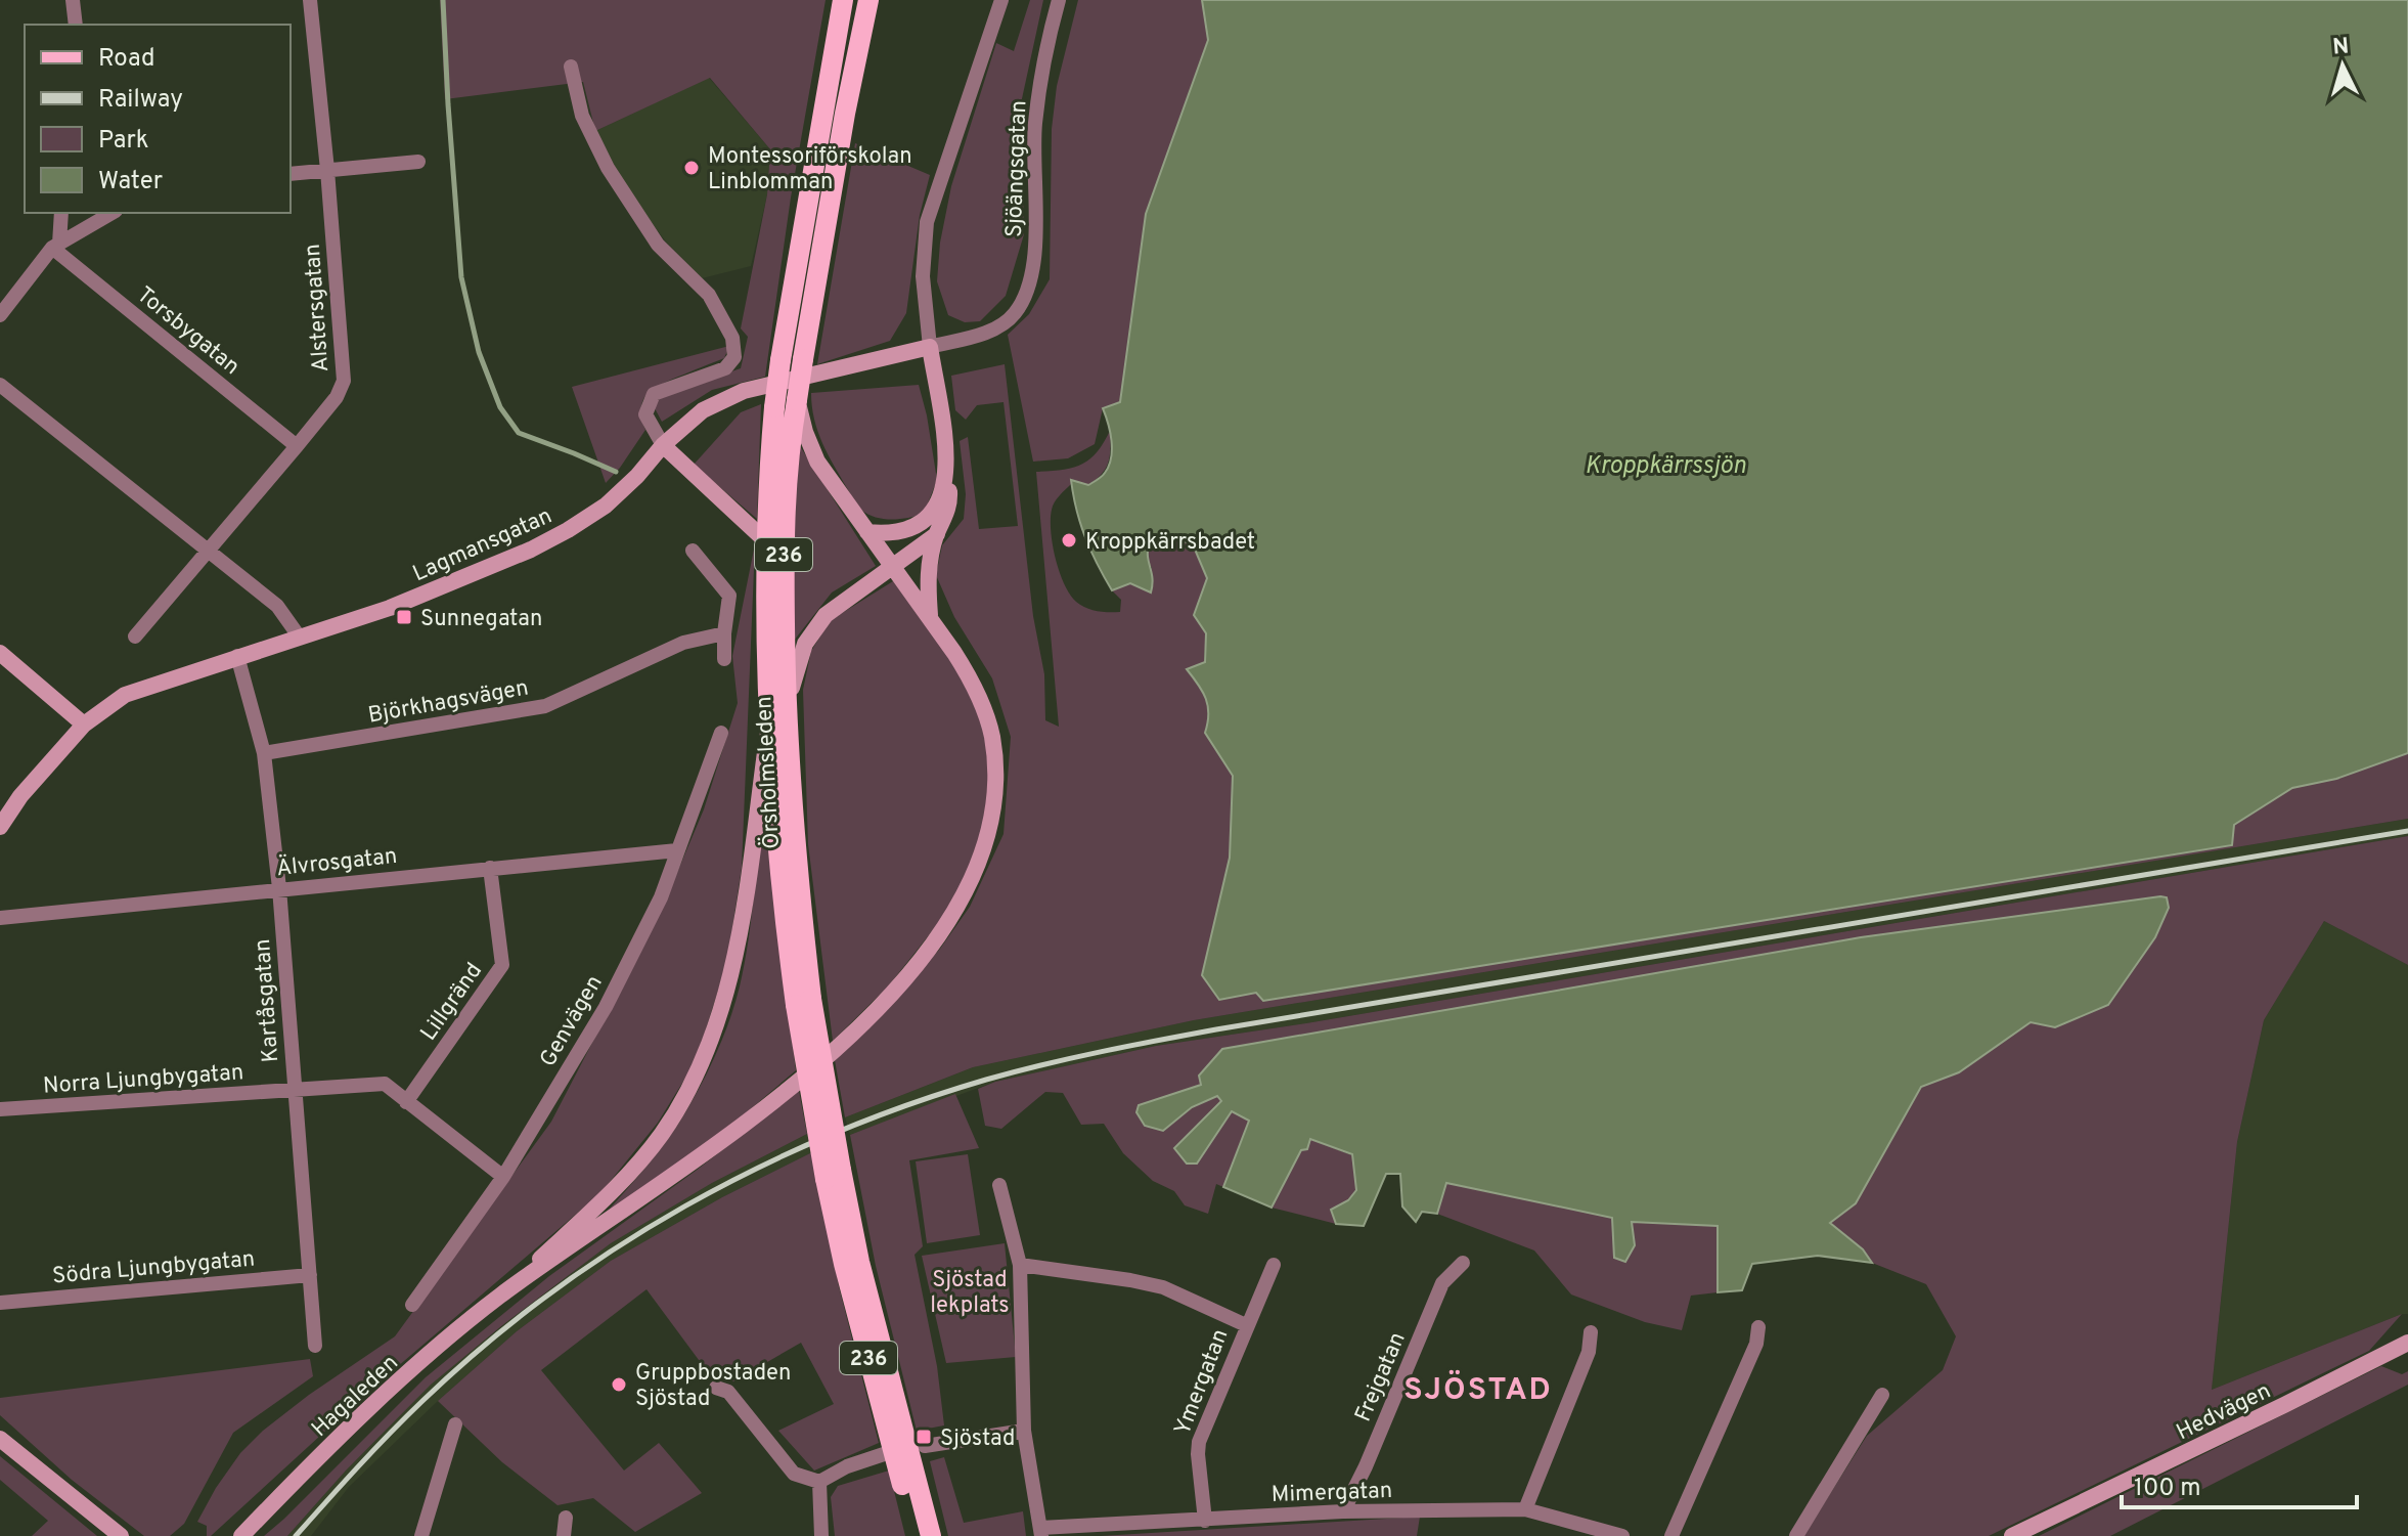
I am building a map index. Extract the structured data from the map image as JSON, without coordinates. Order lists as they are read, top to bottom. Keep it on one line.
{"streets":{"main road":["236","Örsholmsleden"],"street":["Sjöängsgatan","Alstersgatan","Torsbygatan","Lagmansgatan","Björkhagsvägen","Älvrosgatan","Kartåsgatan","Lillgränd","Genvägen","Norra Ljungbygatan","Södra Ljungbygatan","Frejgatan","Ymergatan","Hagaleden","Hedvägen","Mimergatan"]},"crossings":[["Sjöängsgatan","Lagmansgatan"],["Alstersgatan","Torsbygatan"],["Lagmansgatan","Kartåsgatan"],["Björkhagsvägen","Kartåsgatan"],["Älvrosgatan","Kartåsgatan"],["Älvrosgatan","Lillgränd"],["Älvrosgatan","Genvägen"],["Kartåsgatan","Norra Ljungbygatan"],["Kartåsgatan","Södra Ljungbygatan"],["Lillgränd","Norra Ljungbygatan"],["Genvägen","Norra Ljungbygatan"],["Frejgatan","Mimergatan"],["Ymergatan","Mimergatan"]],"districts":["SJÖSTAD"],"water":["Kroppkärrssjön"],"parks":["Sjöstad lekplats"],"places":{"other":["Montessoriförskolan Linblomman","Kroppkärrsbadet","Gruppbostaden Sjöstad"],"transit":["Sunnegatan","Sjöstad"]},"legend":["Road","Railway","Park","Water"],"scale_bar":"100 m","north":"top"}
